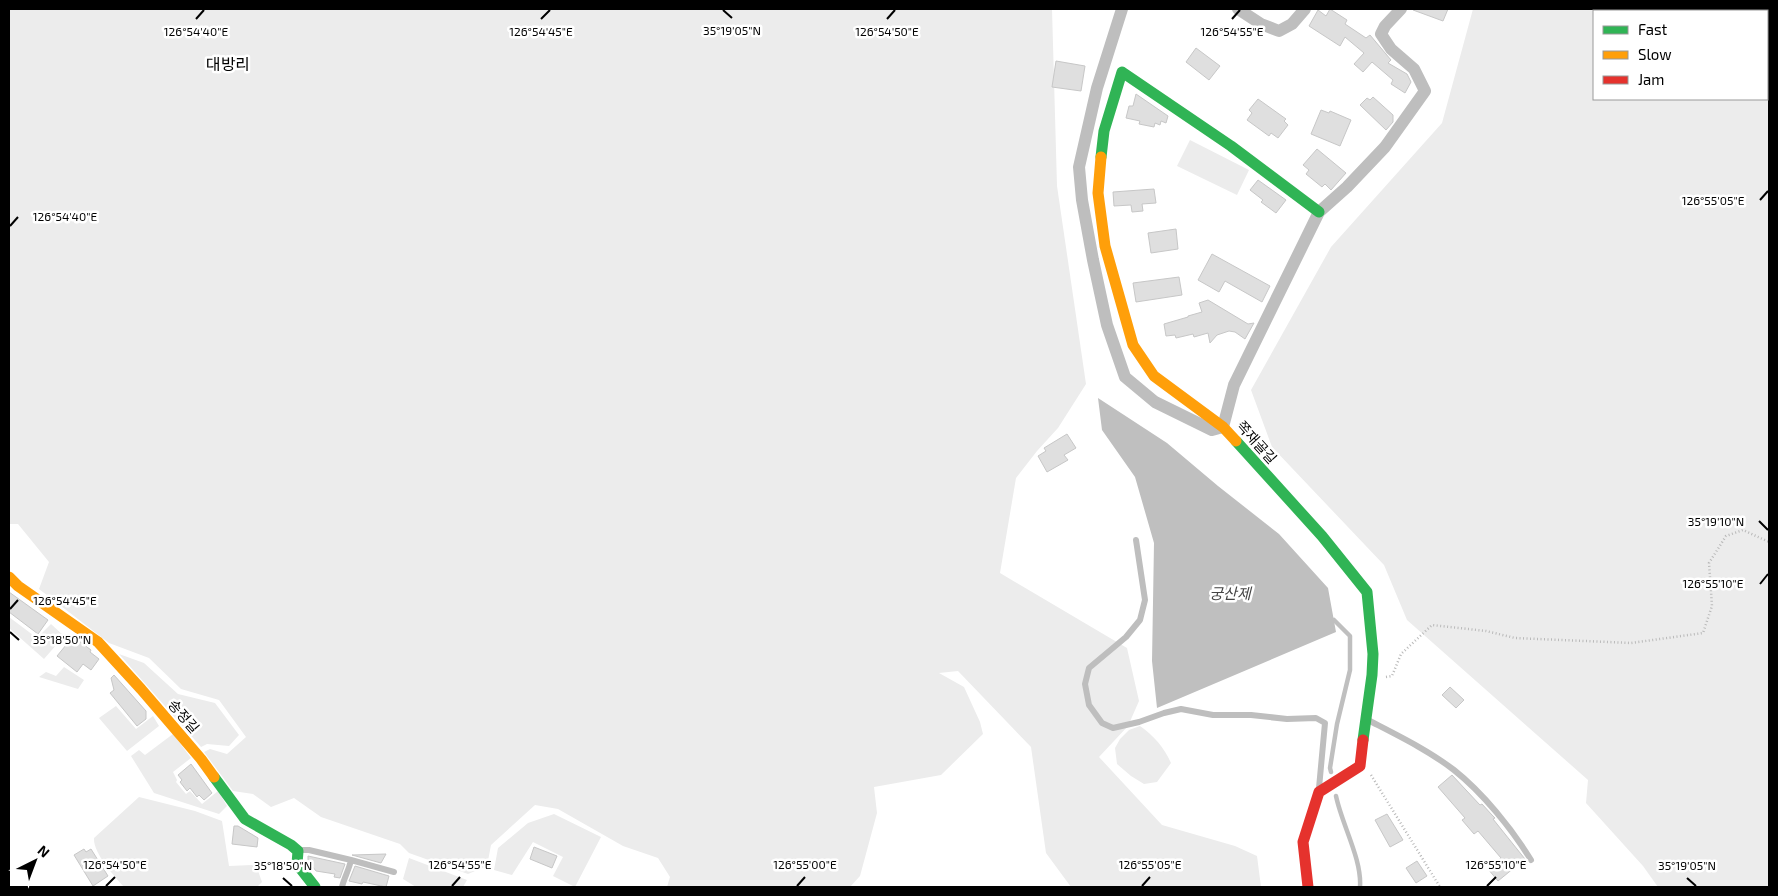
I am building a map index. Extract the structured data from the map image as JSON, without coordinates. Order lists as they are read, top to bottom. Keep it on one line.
{"streets":{"street":["쪽재골길","송정길"]},"districts":["대방리"],"water":["궁산제"],"legend":["Fast","Slow","Jam"],"north":"top right","coordinates":["35°19'05\"N","126°54'40\"E","126°54'45\"E","126°54'50\"E","126°54'55\"E","126°55'05\"E","35°19'10\"N","126°55'10\"E","35°18'50\"N","126°55'00\"E"]}
